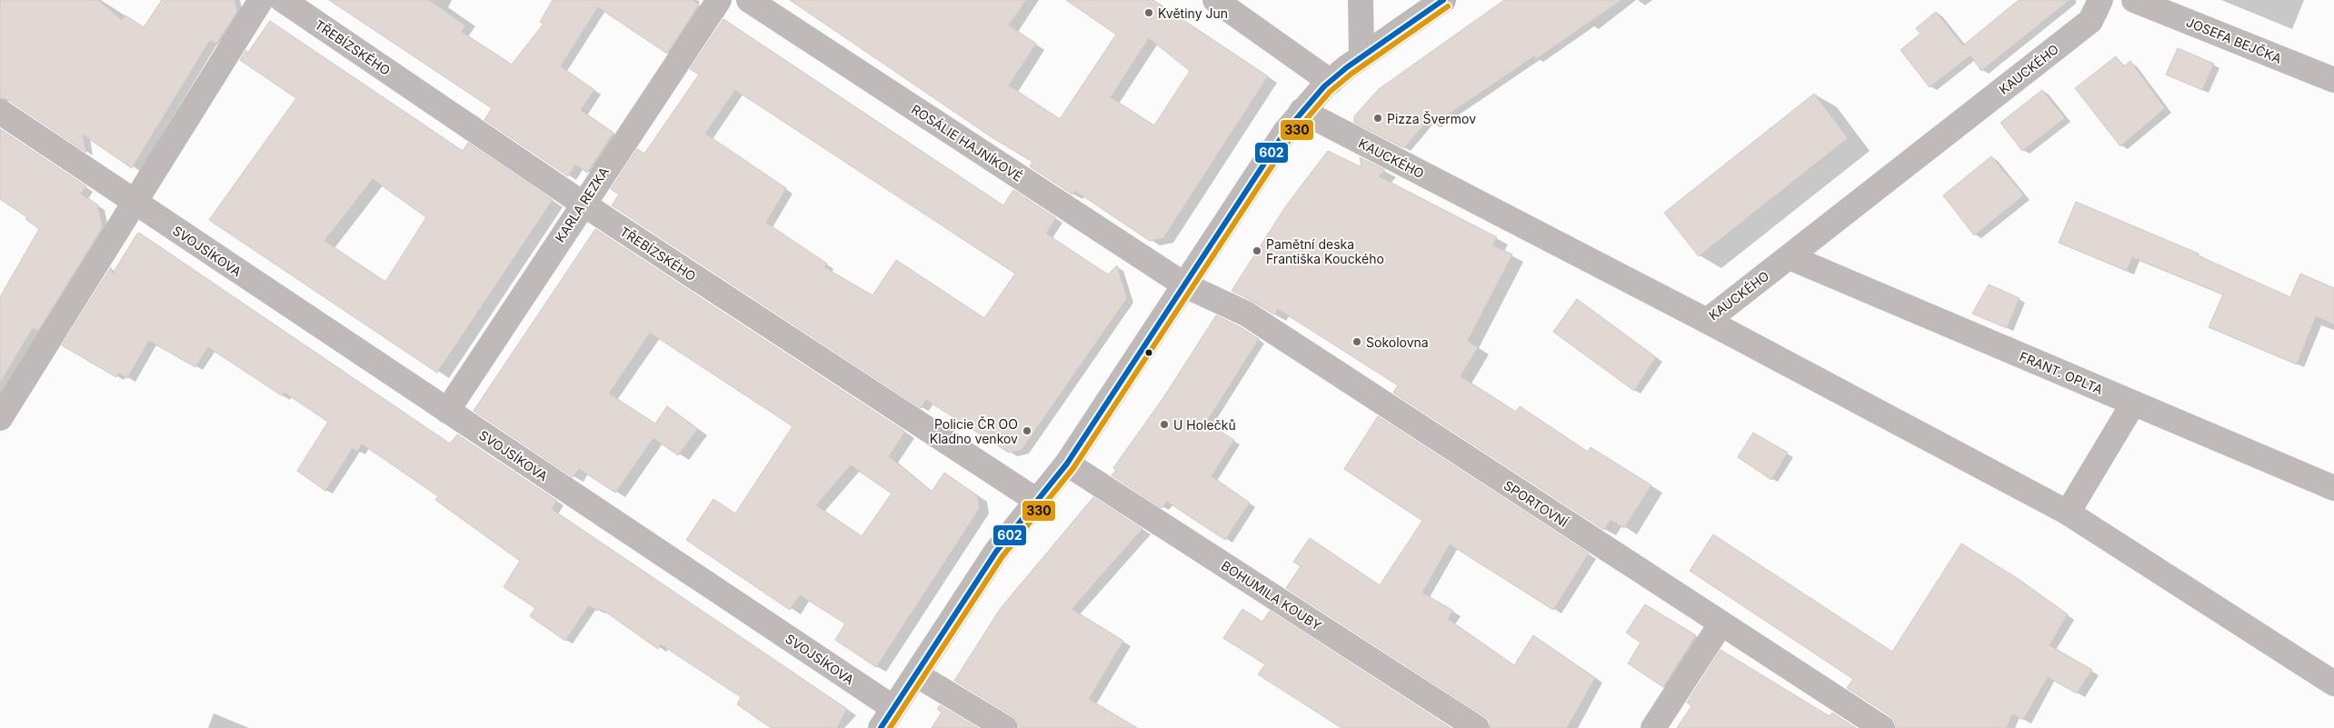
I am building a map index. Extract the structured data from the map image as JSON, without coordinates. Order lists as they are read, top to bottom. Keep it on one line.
{"streets":{"street":["JOSEFA BEJČKA","TŘEBÍZSKÉHO","KAUCKÉHO","ROSÁLIE HAJNÍKOVÉ","KARLA REZKA","SVOJSÍKOVA","FRANT. OPLTA","SPORTOVNÍ","BOHUMILA KOUBY"]},"crossings":[["TŘEBÍZSKÉHO","KARLA REZKA"],["KAUCKÉHO","FRANT. OPLTA"],["ROSÁLIE HAJNÍKOVÉ","SPORTOVNÍ"],["KARLA REZKA","SVOJSÍKOVA"]],"places":["Květiny Jun","Pizza Švermov","Pamětní deska Františka Kouckého","Sokolovna","U Holečků","Policie ČR OO Kladno venkov"],"lines":["transit line 602","transit line 330"]}
